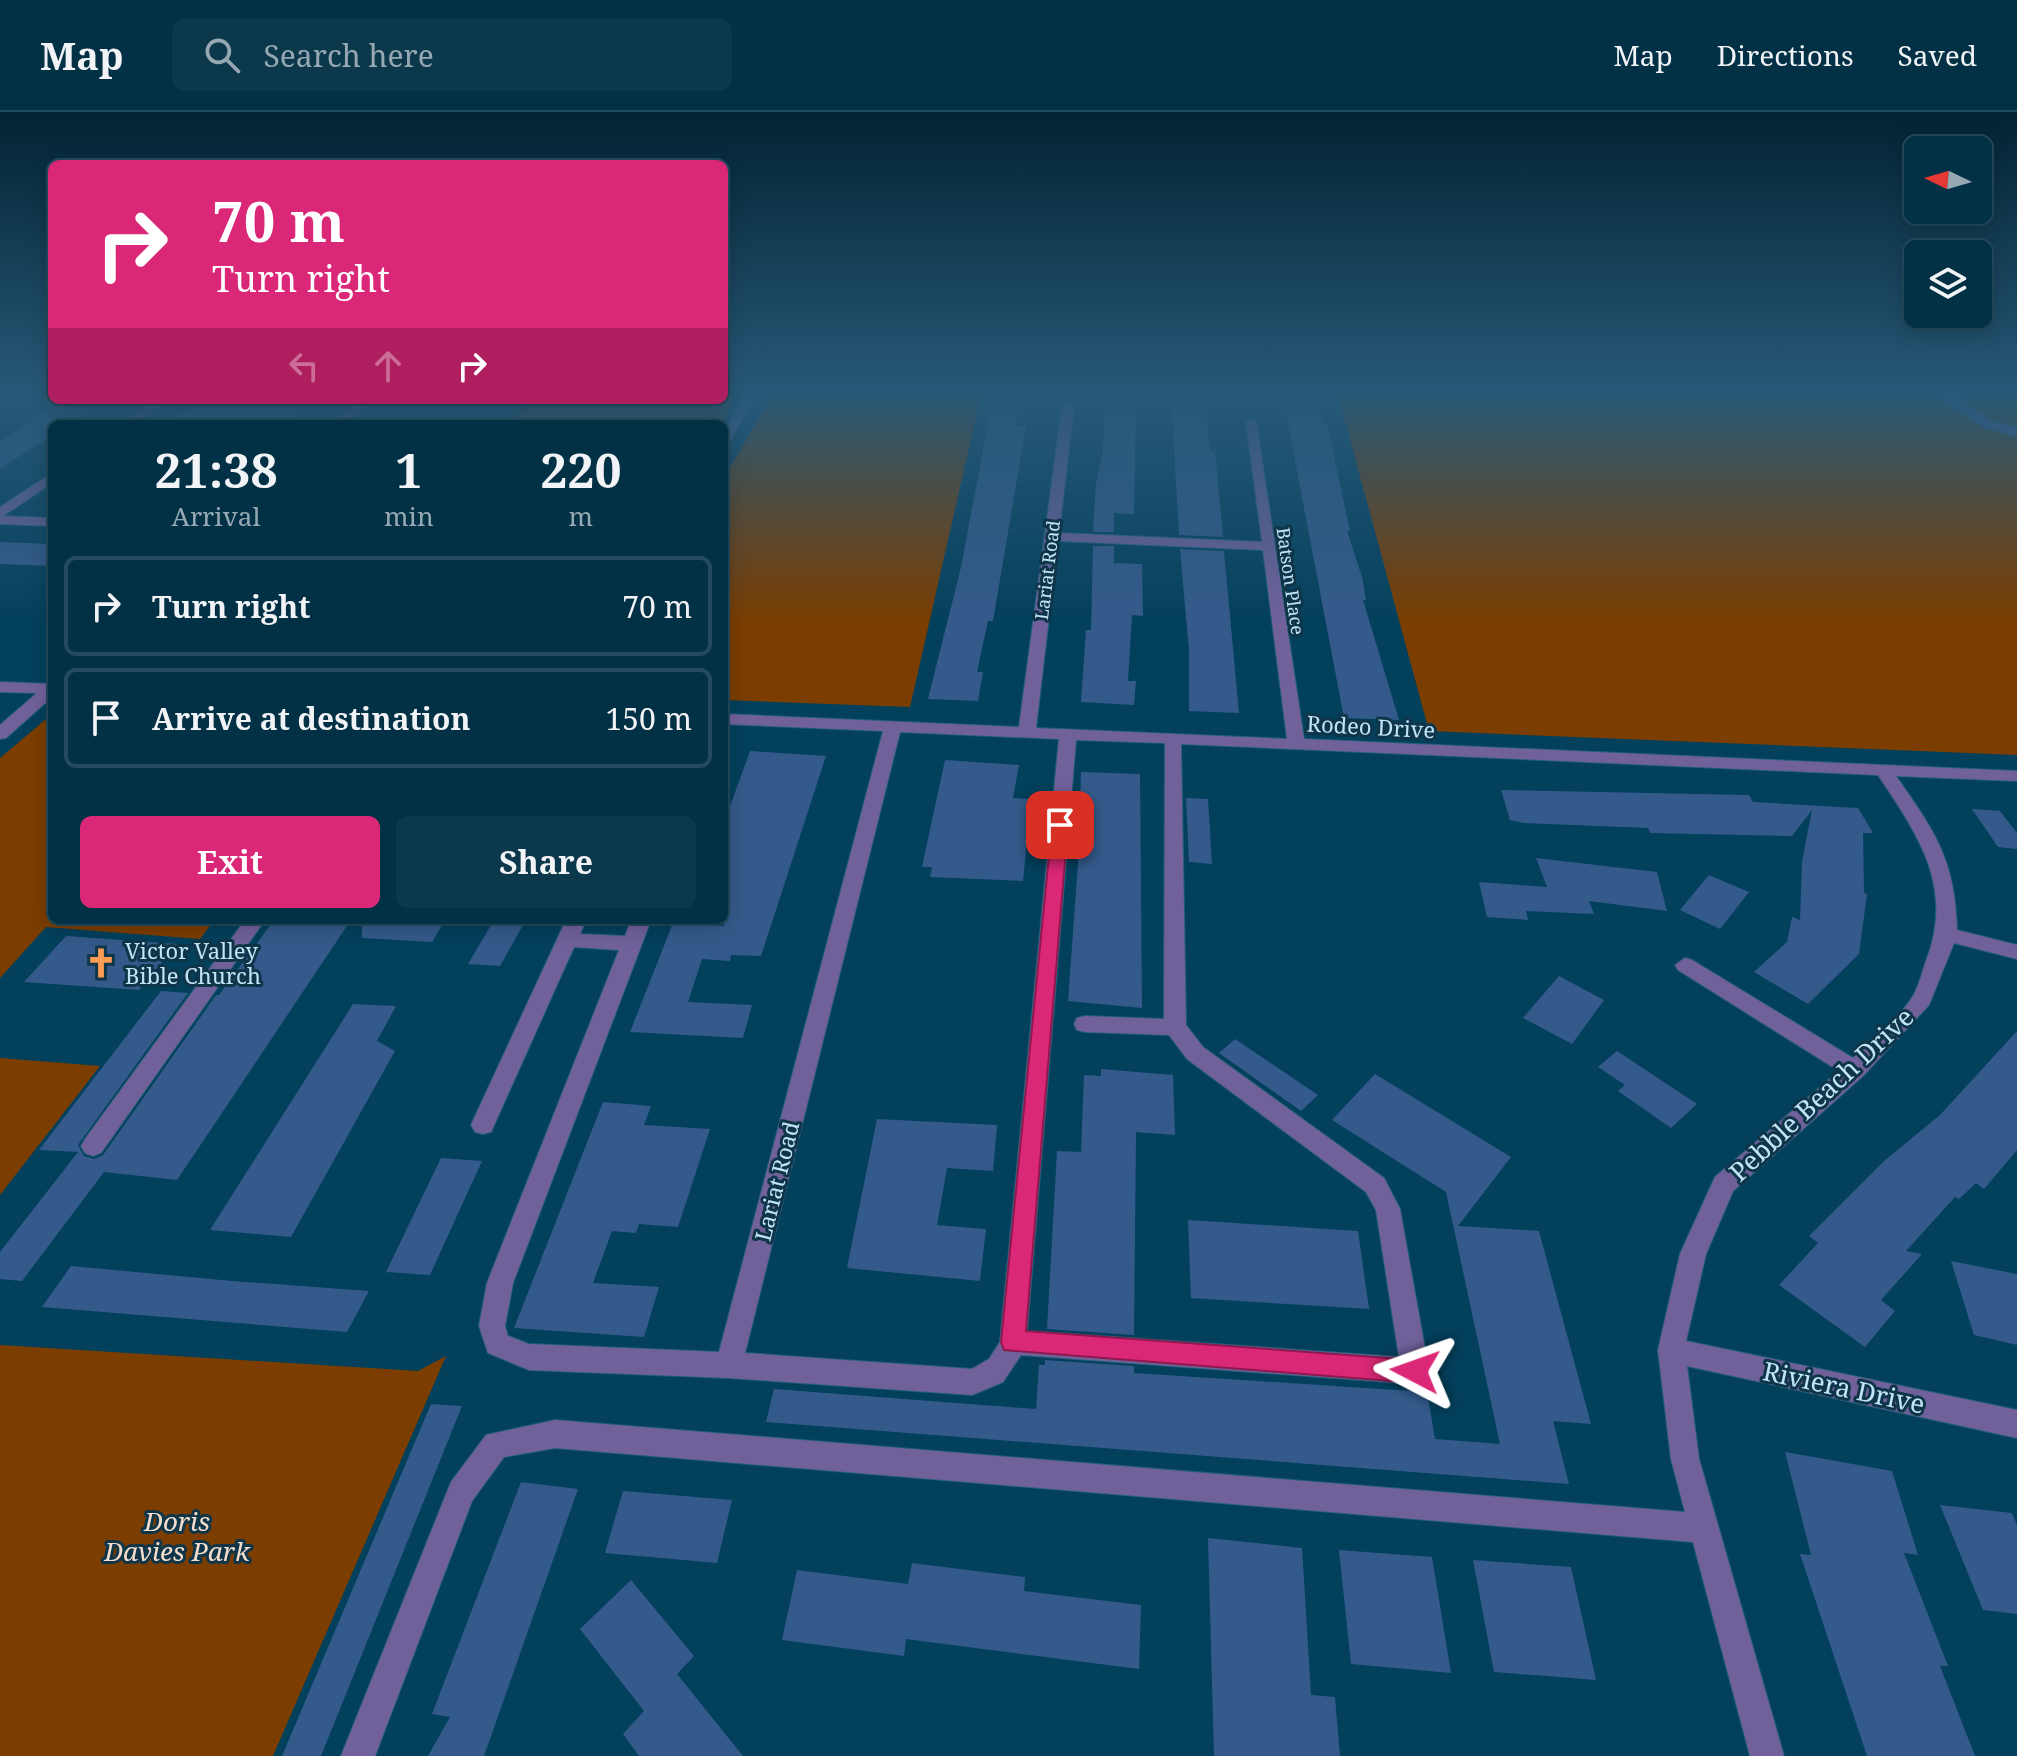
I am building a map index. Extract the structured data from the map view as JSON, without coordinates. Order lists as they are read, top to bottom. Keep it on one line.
{"streets":{"street":["Lariat Road","Batson Place","Rodeo Drive","Pebble Beach Drive","Riviera Drive"]},"crossings":[["Lariat Road","Rodeo Drive"],["Batson Place","Rodeo Drive"],["Rodeo Drive","Pebble Beach Drive"],["Pebble Beach Drive","Riviera Drive"]],"parks":["Doris Davies Park"],"places":{"church":["Victor Valley Bible Church"]},"north":"left","page":{"header":"Map","search":"Search here","nav":["Map","Directions","Saved"],"turn":["70 m","Turn right"],"eta":["21:38","Arrival","1","min","220","m"],"list":[{"name":"Turn right","value":"70 m"},{"name":"Arrive at destination","value":"150 m"}],"buttons":["Exit","Share"]}}
